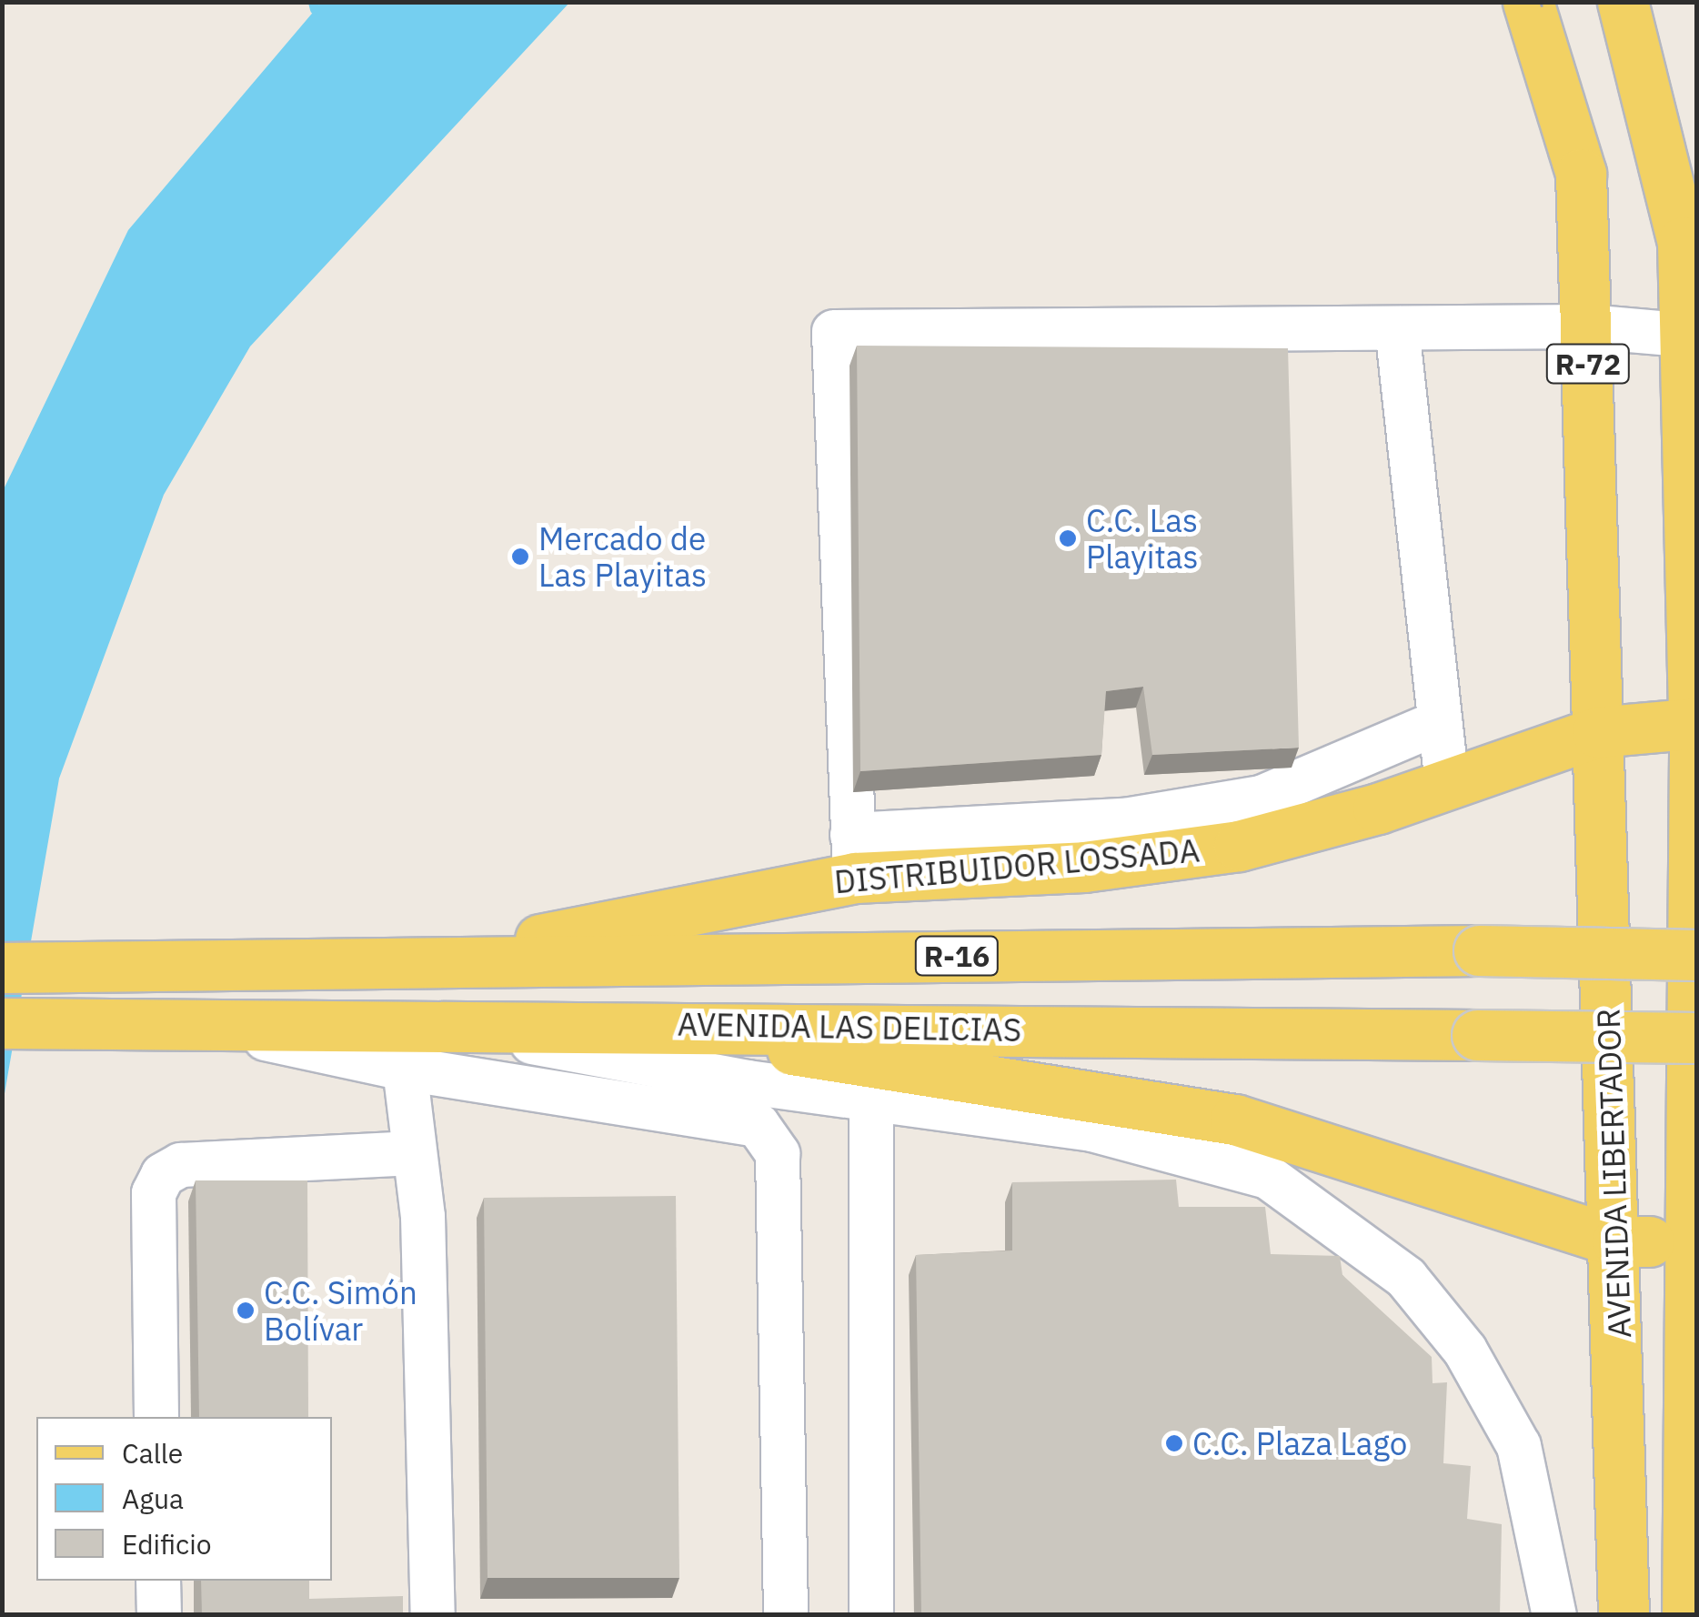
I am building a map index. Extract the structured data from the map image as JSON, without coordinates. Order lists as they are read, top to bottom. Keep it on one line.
{"streets":{"main road":["R-72","DISTRIBUIDOR LOSSADA","R-16","AVENIDA LAS DELICIAS","AVENIDA LIBERTADOR"]},"crossings":[["R-72","DISTRIBUIDOR LOSSADA"],["R-72","AVENIDA LIBERTADOR"],["DISTRIBUIDOR LOSSADA","AVENIDA LAS DELICIAS"],["DISTRIBUIDOR LOSSADA","AVENIDA LIBERTADOR"]],"places":["C.C. Las Playitas","Mercado de Las Playitas","C.C. Simón Bolívar","C.C. Plaza Lago"],"legend":["Calle","Agua","Edificio"]}
